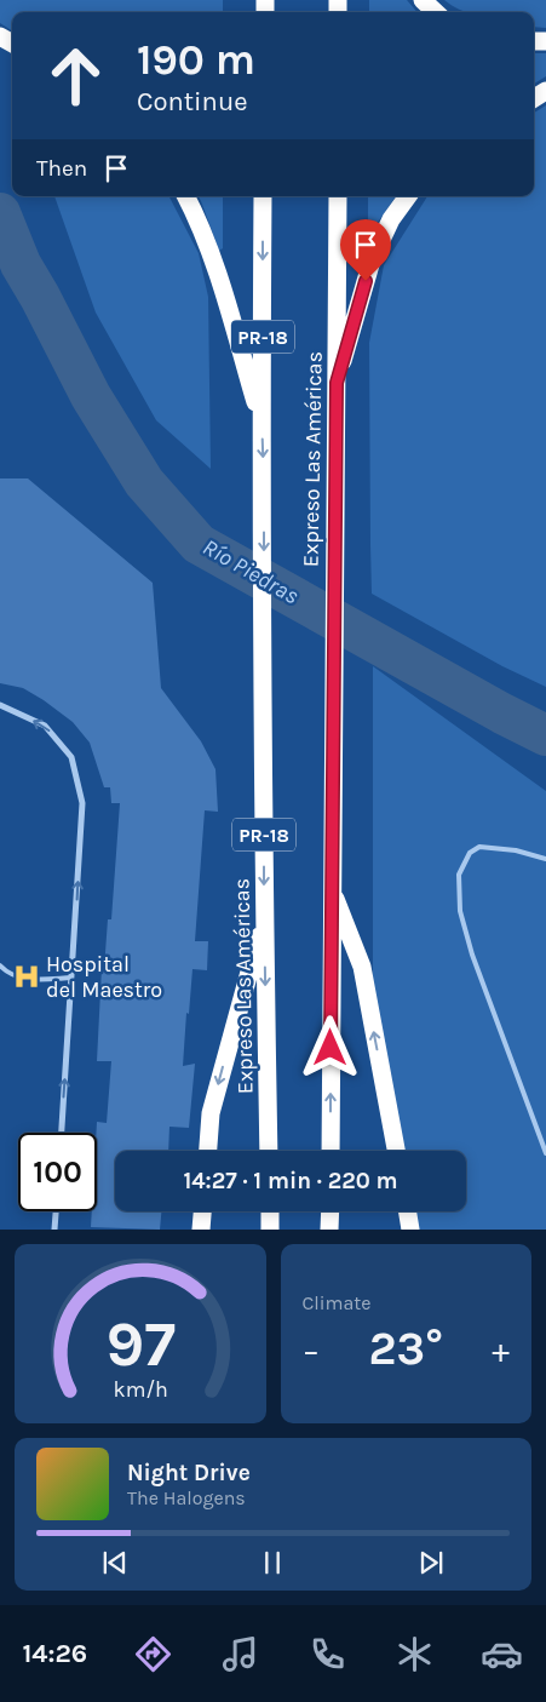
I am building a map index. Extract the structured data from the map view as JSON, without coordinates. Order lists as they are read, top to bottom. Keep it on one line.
{"streets":{"highway":["PR-18","Expreso Las Américas"]},"water":["Río Piedras"],"places":{"hospital":["Hospital del Maestro"]},"page":{"turn":["190 m","Continue"],"then":"Then","limit":"100","trip":"14:27 · 1 min · 220 m","tile":"Climate","heat":["−","23°","+"],"song":["Night Drive","The Halogens"],"tabs":"14:26","gauge":["97","km/h"]}}
